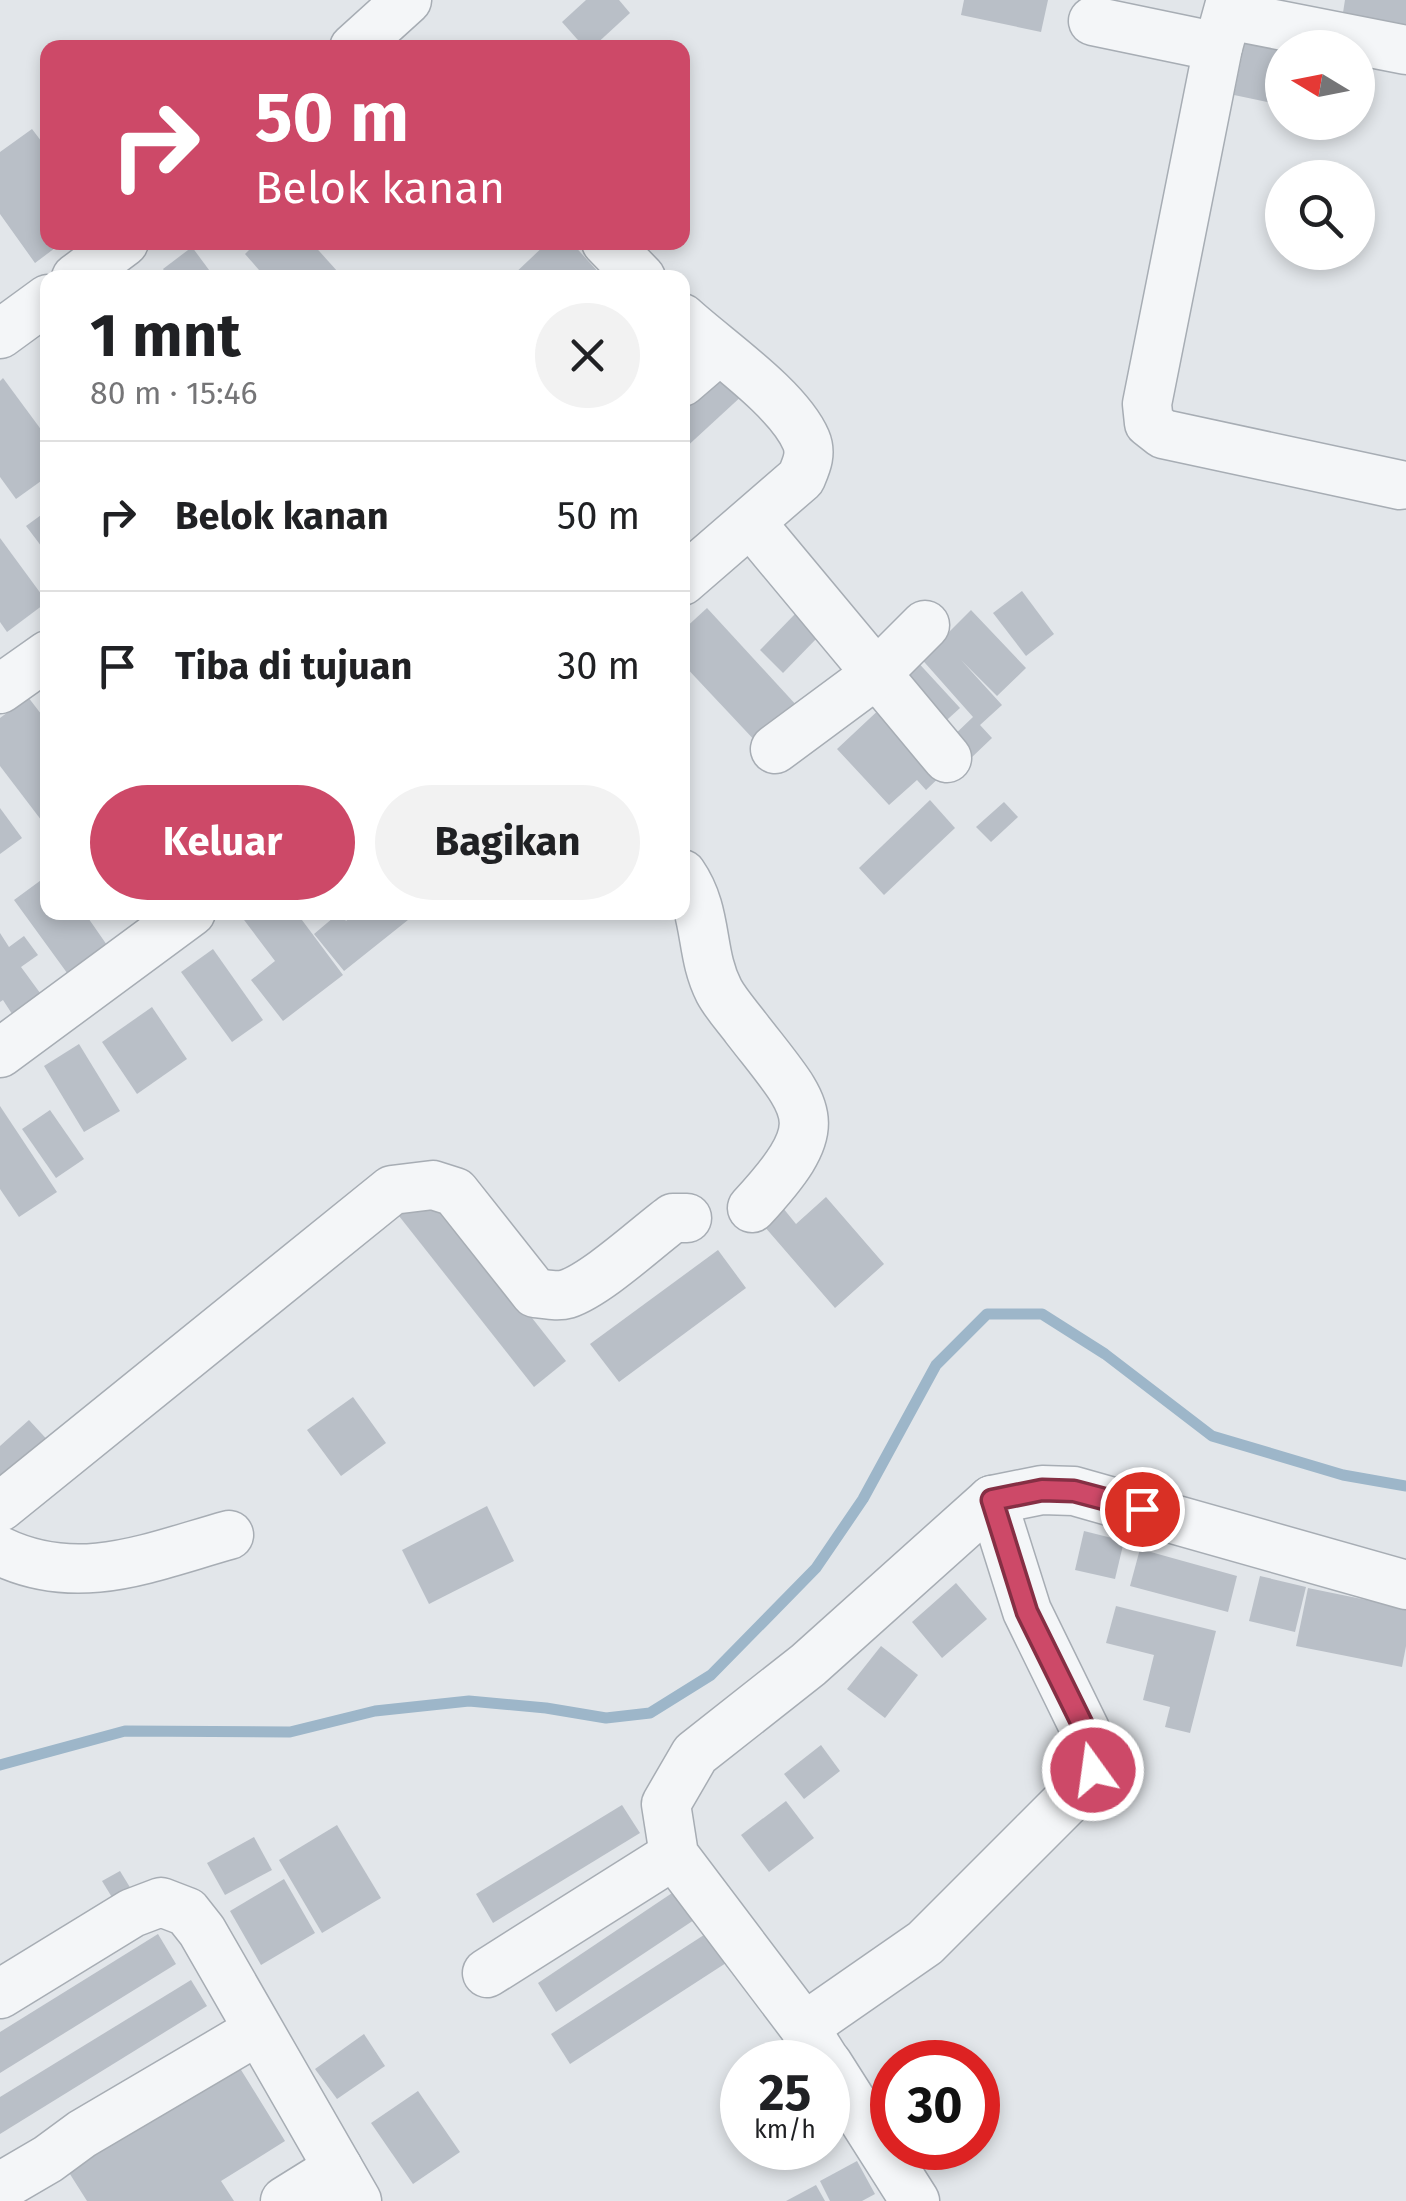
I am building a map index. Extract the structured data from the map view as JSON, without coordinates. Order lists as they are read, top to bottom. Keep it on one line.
{"north":"left","page":{"turn":["50 m","Belok kanan"],"heading":["1 mnt","80 m · 15:46"],"list":[{"name":"Belok kanan","value":"50 m"},{"name":"Tiba di tujuan","value":"30 m"}],"buttons":["Keluar","Bagikan"],"speed":"25 km/h","limit":"30"}}
